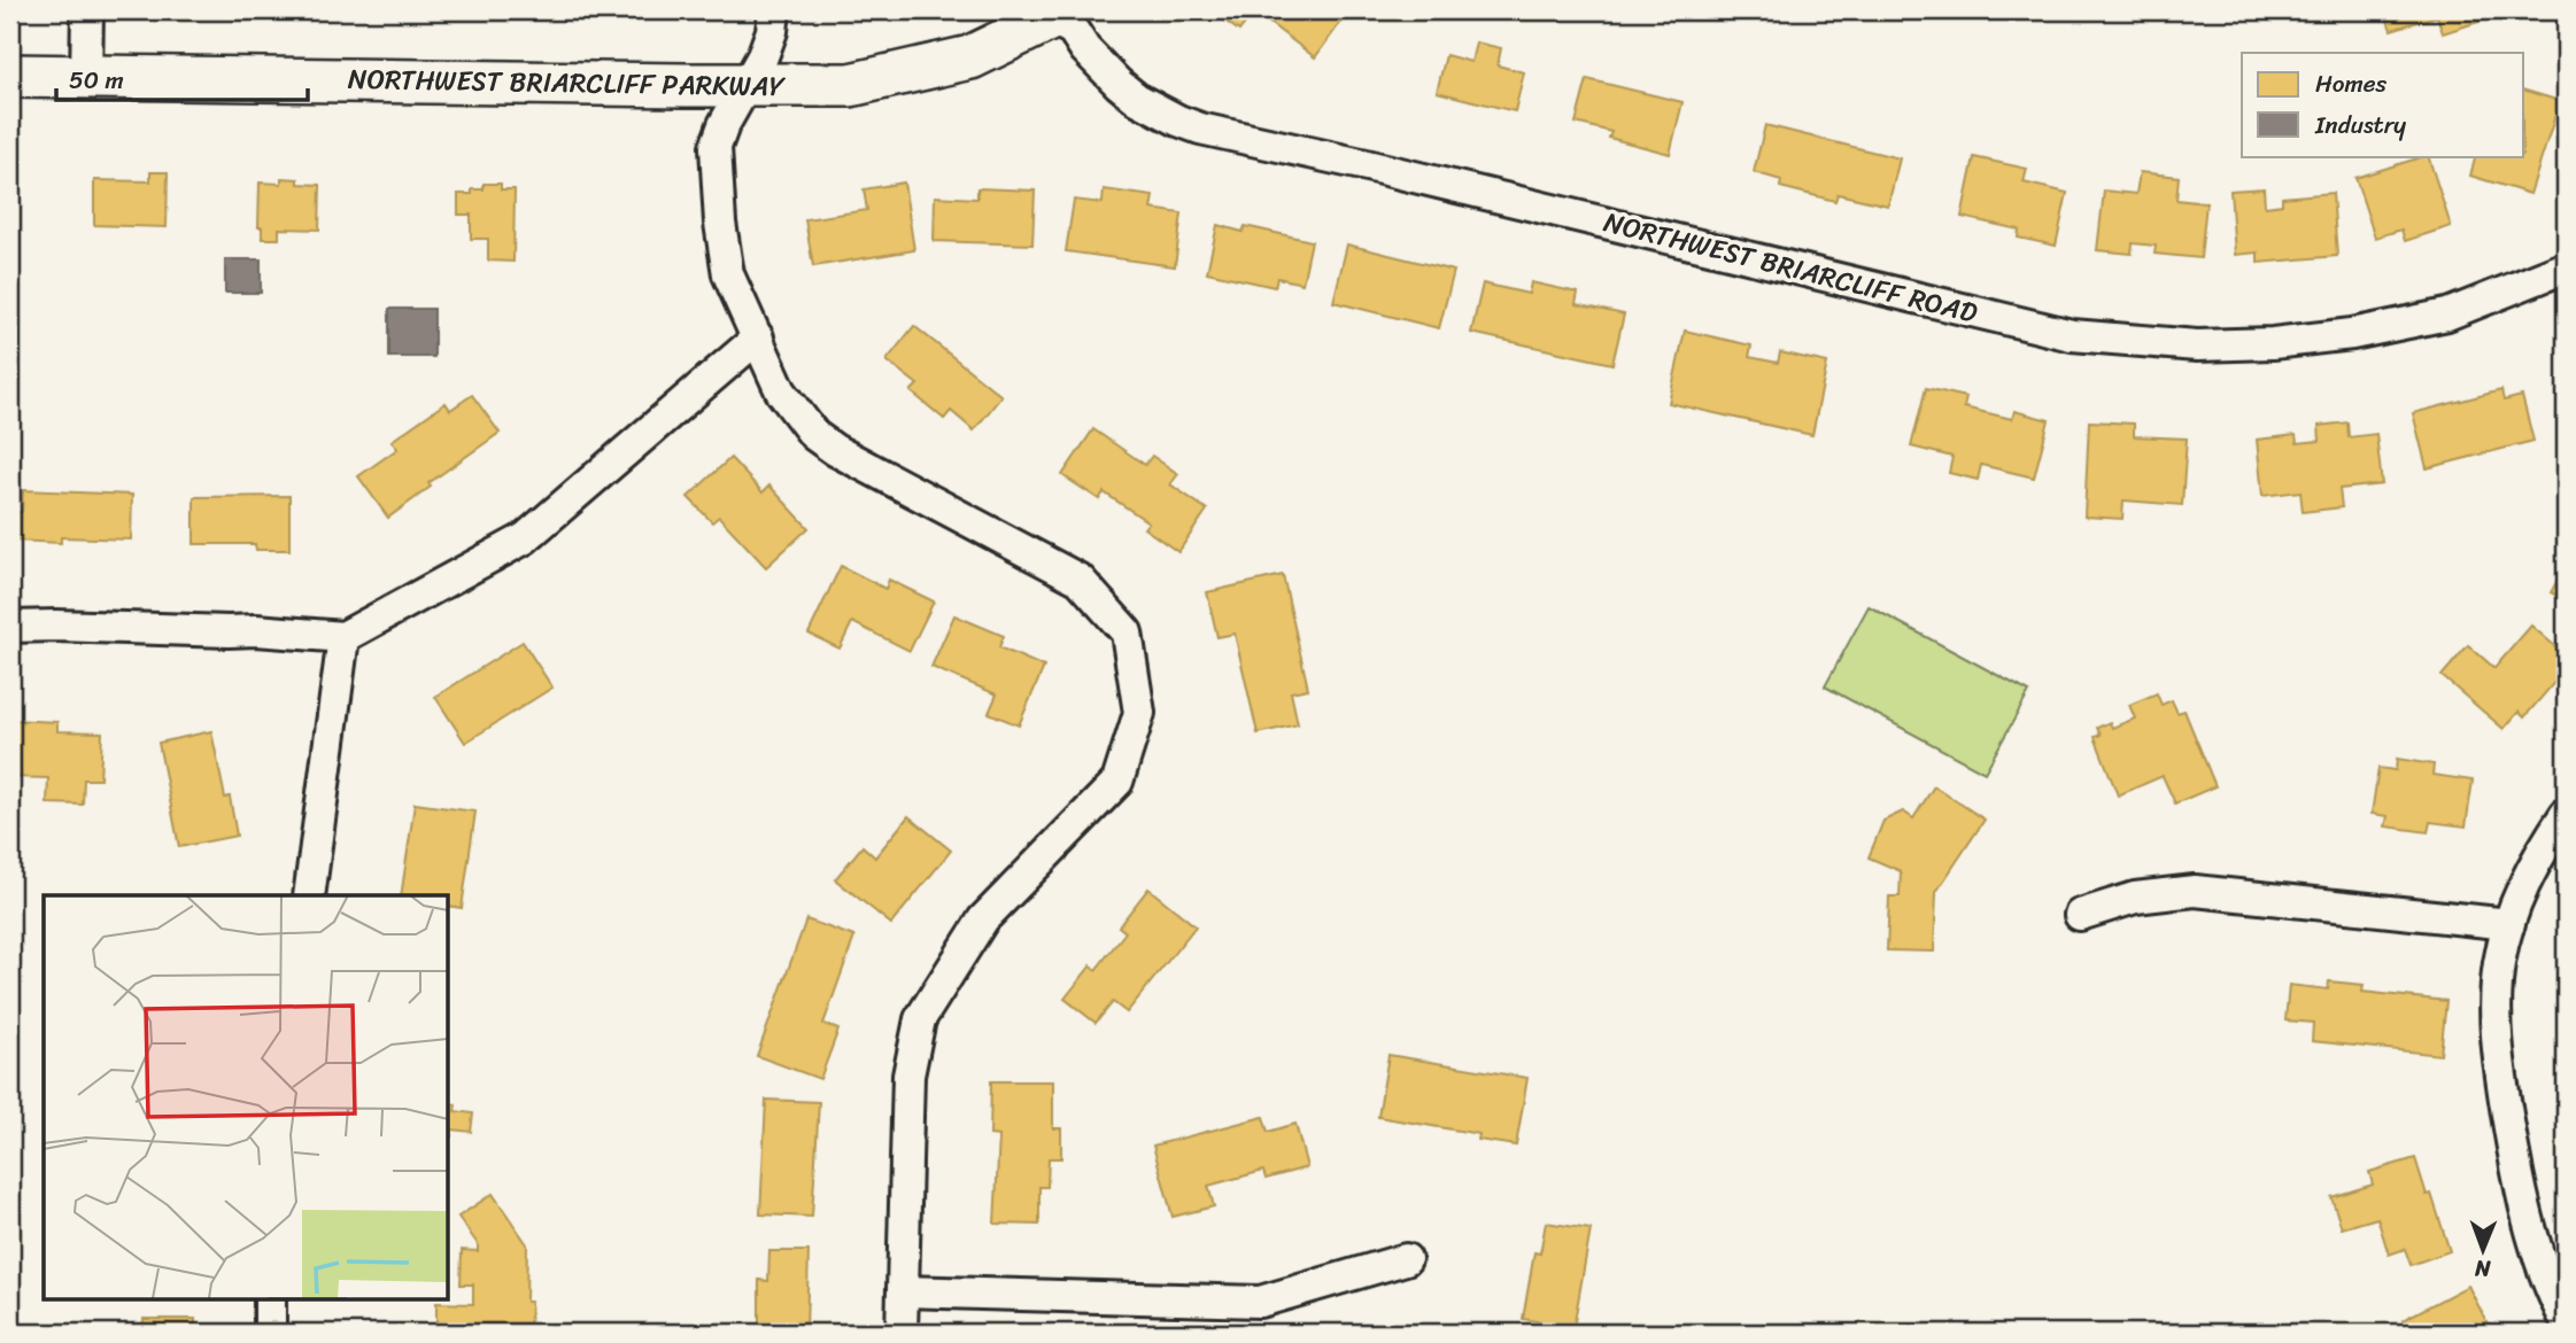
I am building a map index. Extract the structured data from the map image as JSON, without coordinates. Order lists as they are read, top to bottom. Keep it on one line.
{"streets":{"main road":["NORTHWEST BRIARCLIFF PARKWAY"],"street":["NORTHWEST BRIARCLIFF ROAD"]},"crossings":[["NORTHWEST BRIARCLIFF PARKWAY","NORTHWEST BRIARCLIFF ROAD"]],"legend":["Homes","Industry"],"scale_bar":"50 m","north":"bottom"}
